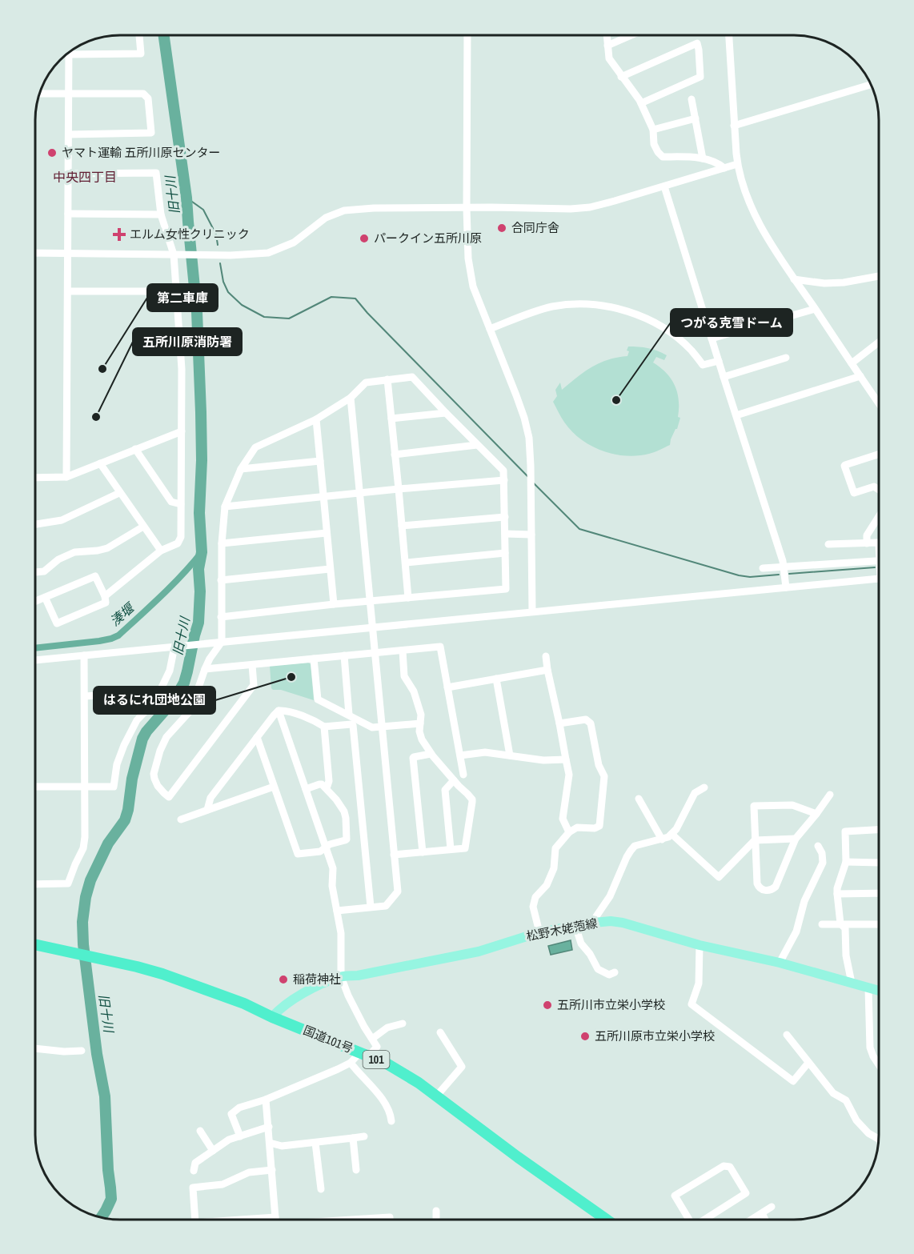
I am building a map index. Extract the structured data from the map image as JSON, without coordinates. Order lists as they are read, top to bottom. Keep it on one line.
{"streets":{"highway":["国道101号","101"],"main road":["松野木姥萢線"]},"crossings":[["松野木姥萢線","国道101号"]],"districts":["中央四丁目"],"water":["旧十川","湊堰"],"places":{"other":["ヤマト運輸 五所川原センター","合同庁舎","パークイン五所川原","第二車庫","つがる克雪ドーム","五所川原消防署","はるにれ団地公園","稲荷神社","五所川市立栄小学校","五所川原市立栄小学校"],"health":["エルム女性クリニック"]}}
